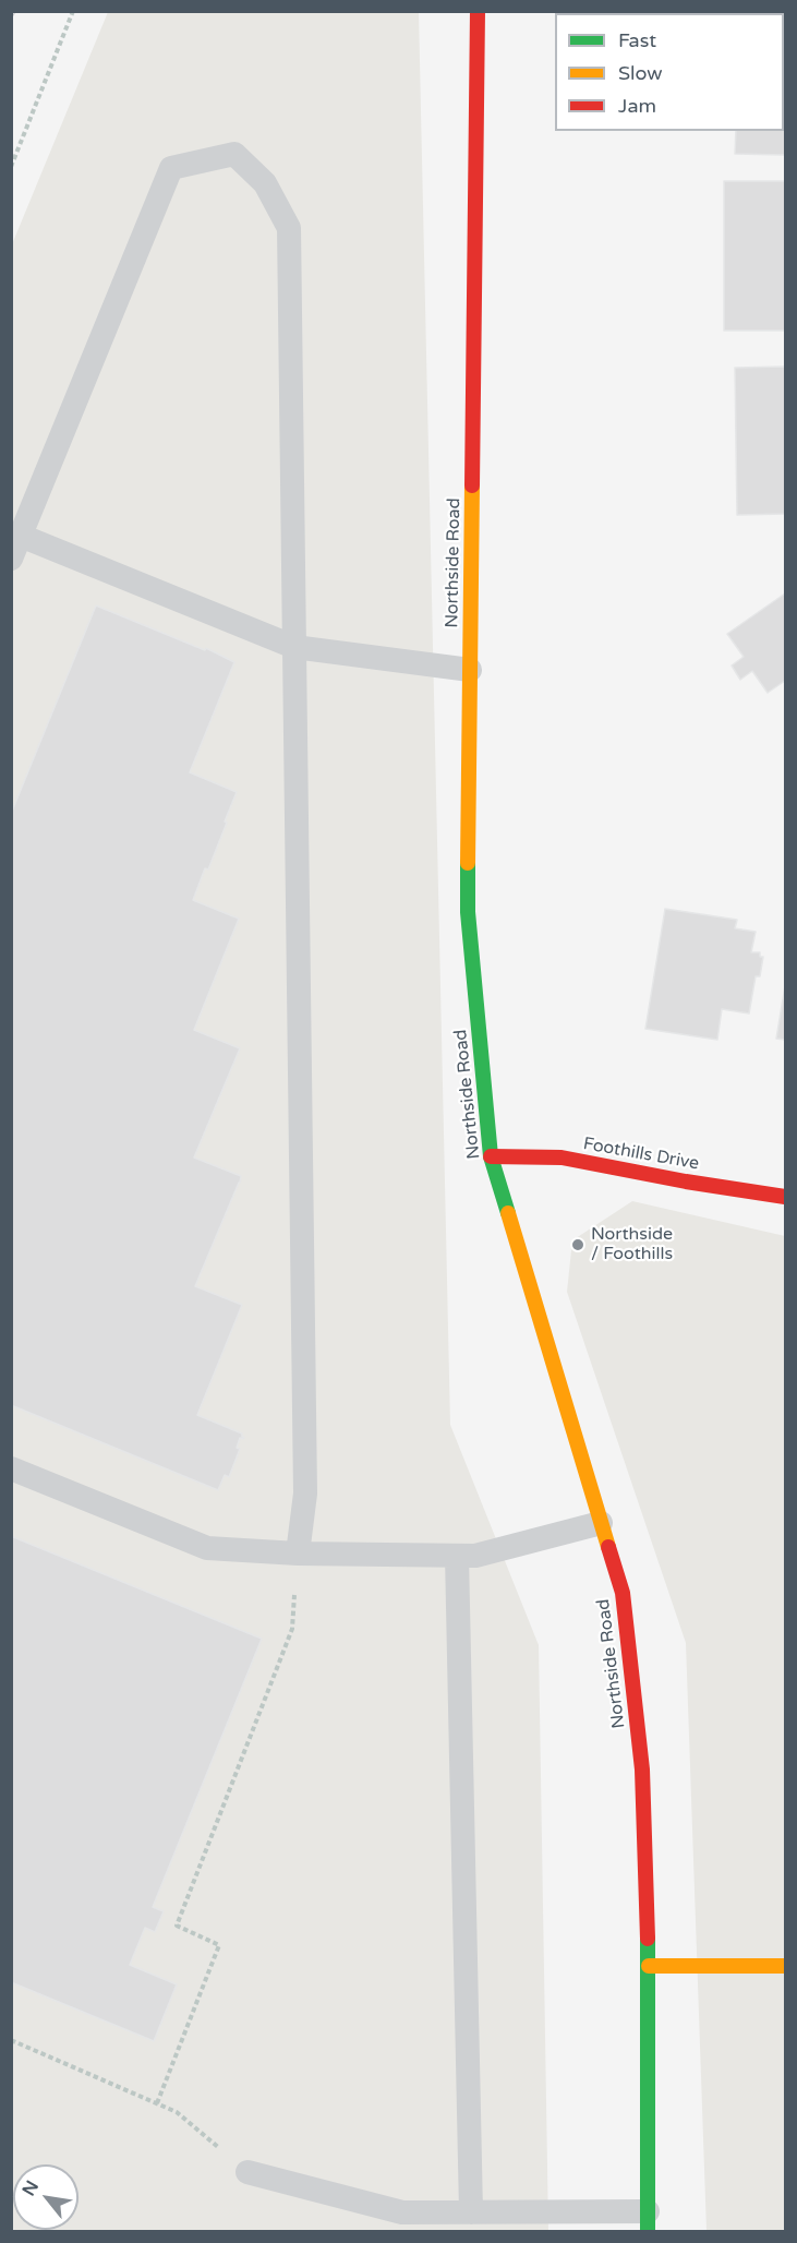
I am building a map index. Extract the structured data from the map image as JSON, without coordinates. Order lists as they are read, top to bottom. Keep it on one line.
{"streets":{"street":["Northside Road","Foothills Drive"]},"crossings":[["Northside Road","Foothills Drive"]],"places":["Northside / Foothills"],"legend":["Fast","Slow","Jam"],"north":"top left"}
